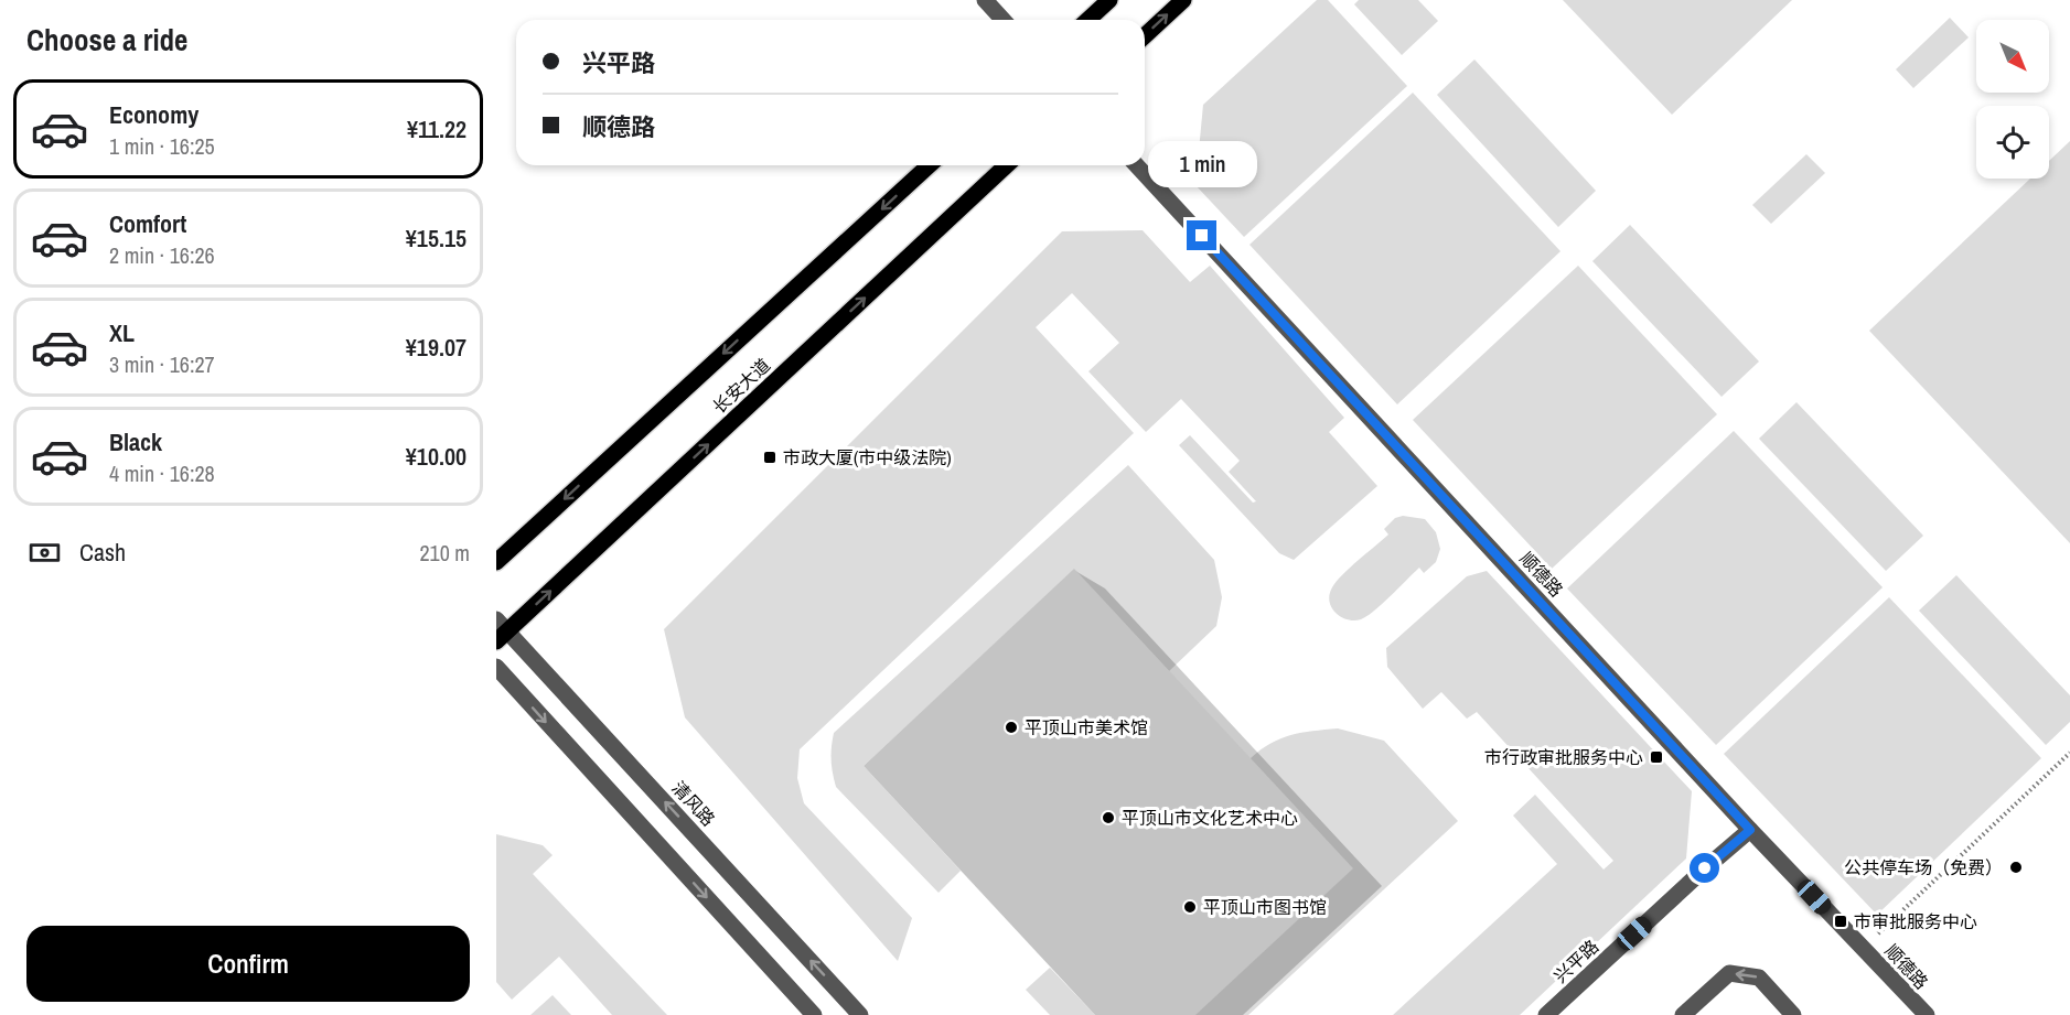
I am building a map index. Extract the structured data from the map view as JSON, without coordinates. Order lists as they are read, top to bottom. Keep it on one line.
{"streets":{"main road":["长安大道"],"street":["顺德路","清风路","兴平路"]},"crossings":[["长安大道","清风路"],["顺德路","兴平路"]],"places":{"transit":["市政大厦(市中级法院)","市行政审批服务中心","市审批服务中心"],"other":["平顶山市美术馆","平顶山市文化艺术中心","公共停车场（免费）","平顶山市图书馆"]},"north":"bottom right","page":{"heading":"Choose a ride","banner":["兴平路","顺德路"],"list":[{"name":"Economy","note":"1 min · 16:25","value":"¥11.22"},{"name":"Comfort","note":"2 min · 16:26","value":"¥15.15"},{"name":"XL","note":"3 min · 16:27","value":"¥19.07"},{"name":"Black","note":"4 min · 16:28","value":"¥10.00"}],"bubble":"1 min","pay":["Cash","210 m"],"buttons":"Confirm"}}
